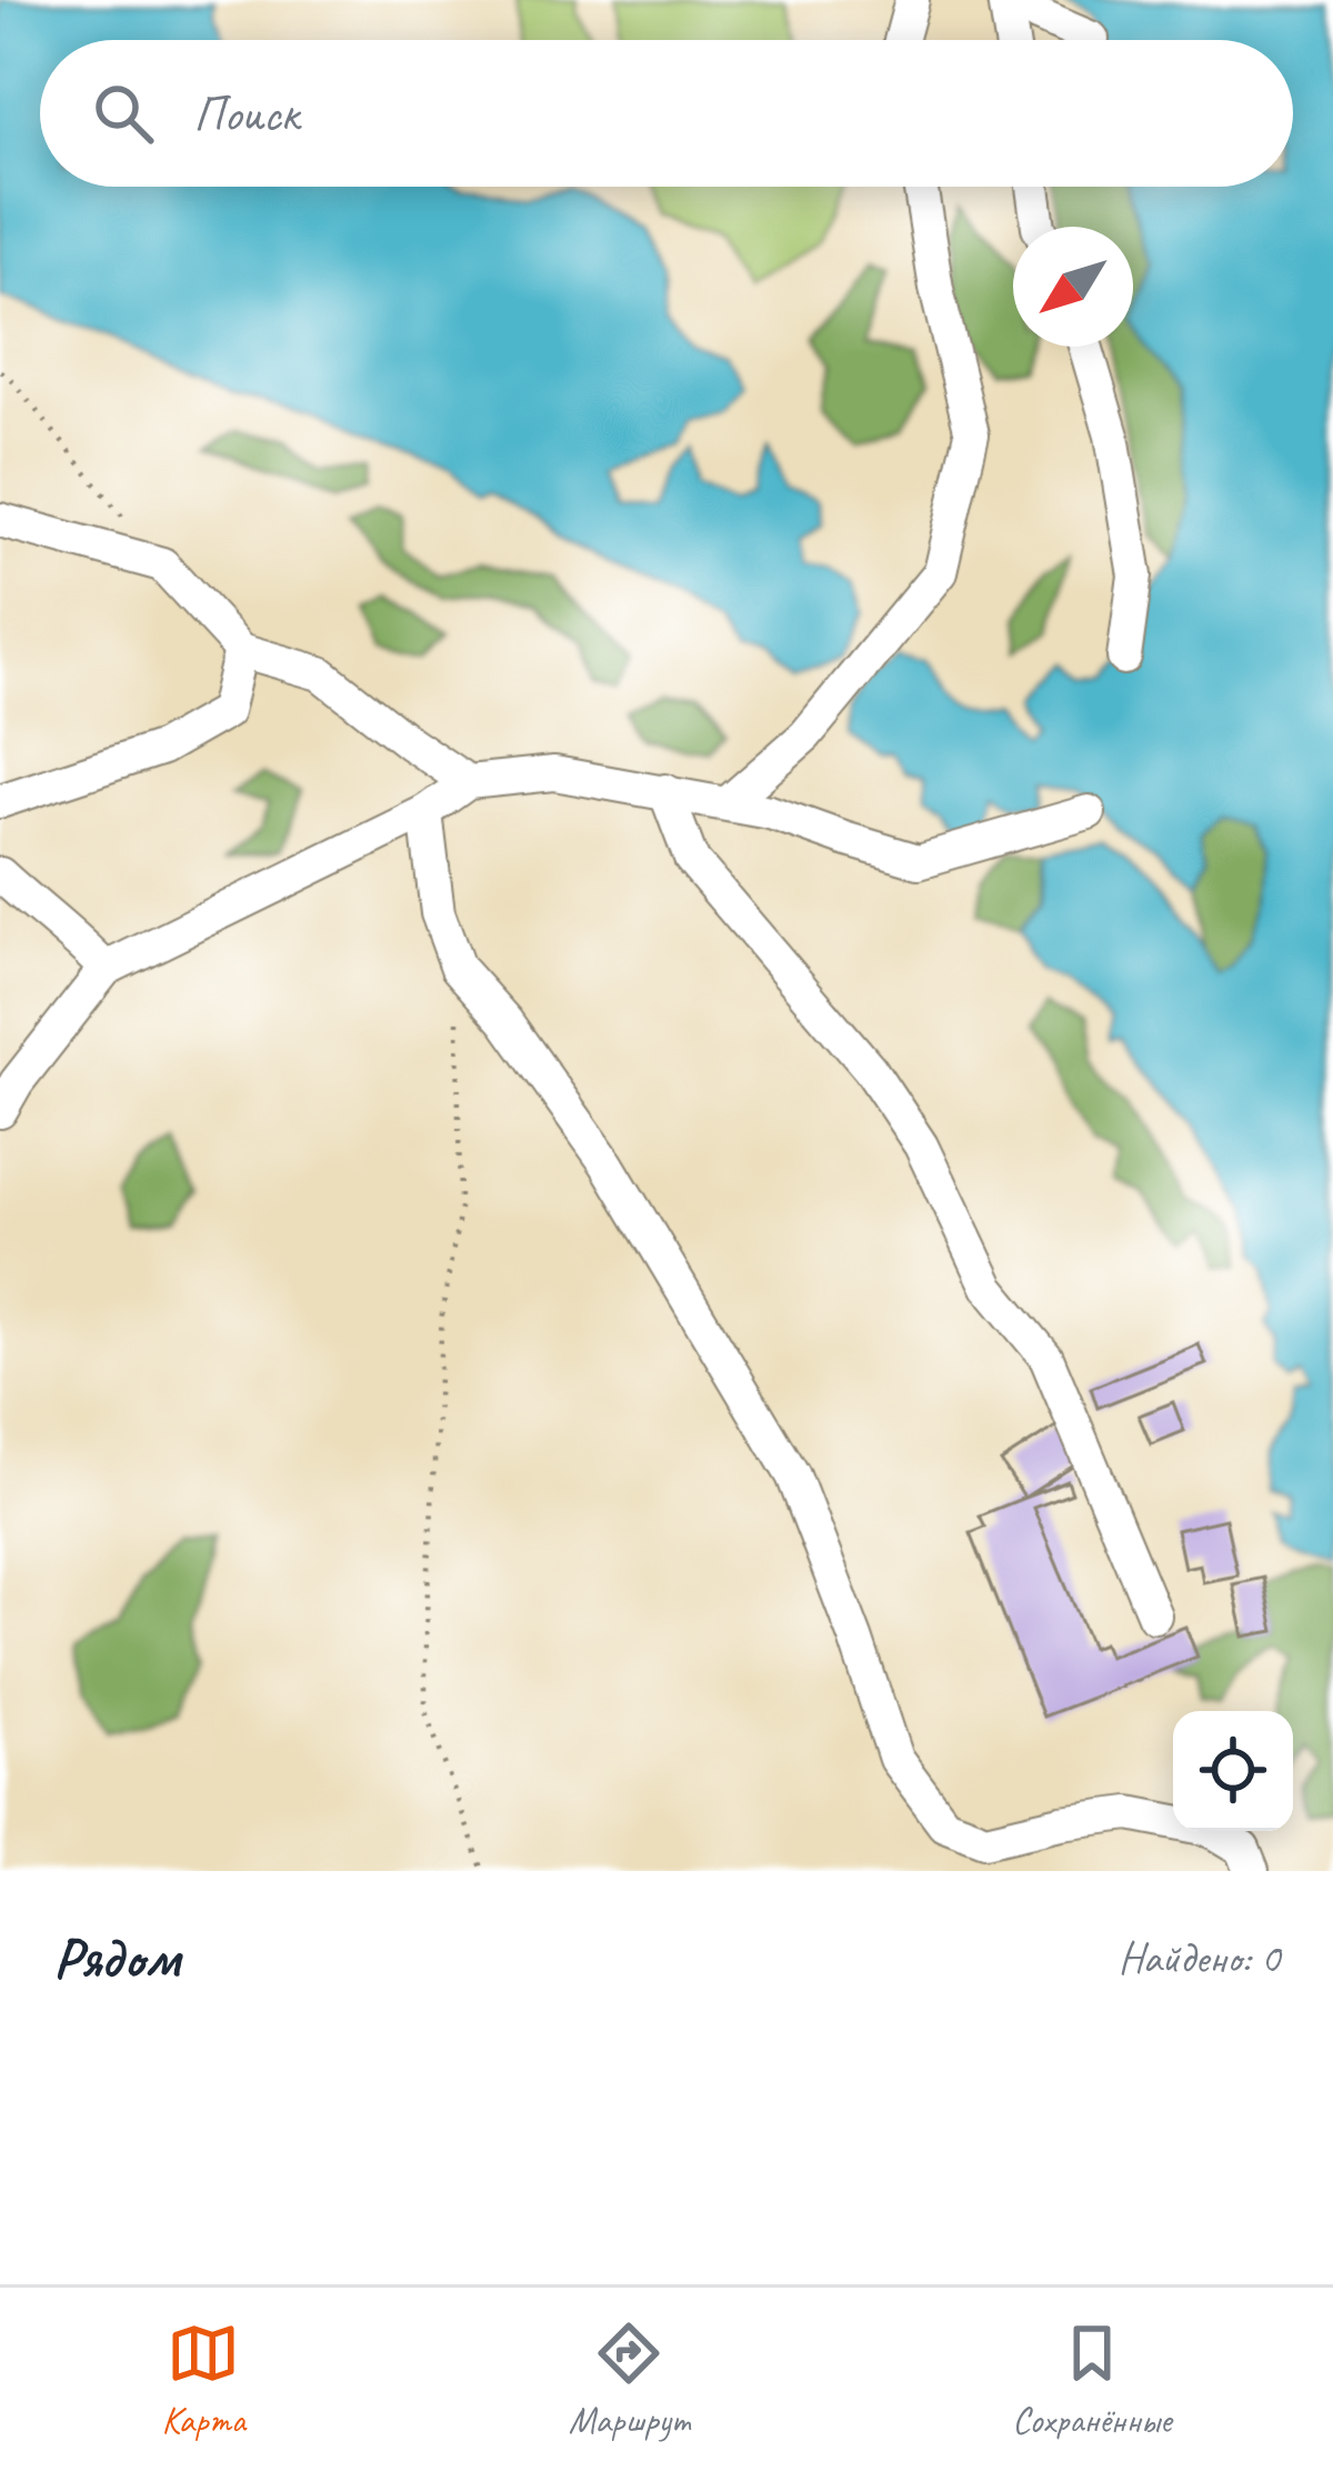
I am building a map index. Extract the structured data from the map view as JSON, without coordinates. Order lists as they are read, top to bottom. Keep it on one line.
{"north":"bottom left","page":{"search":"Поиск","heading":["Рядом","Найдено: 0"],"nav":["Карта","Маршрут","Сохранённые"]}}
